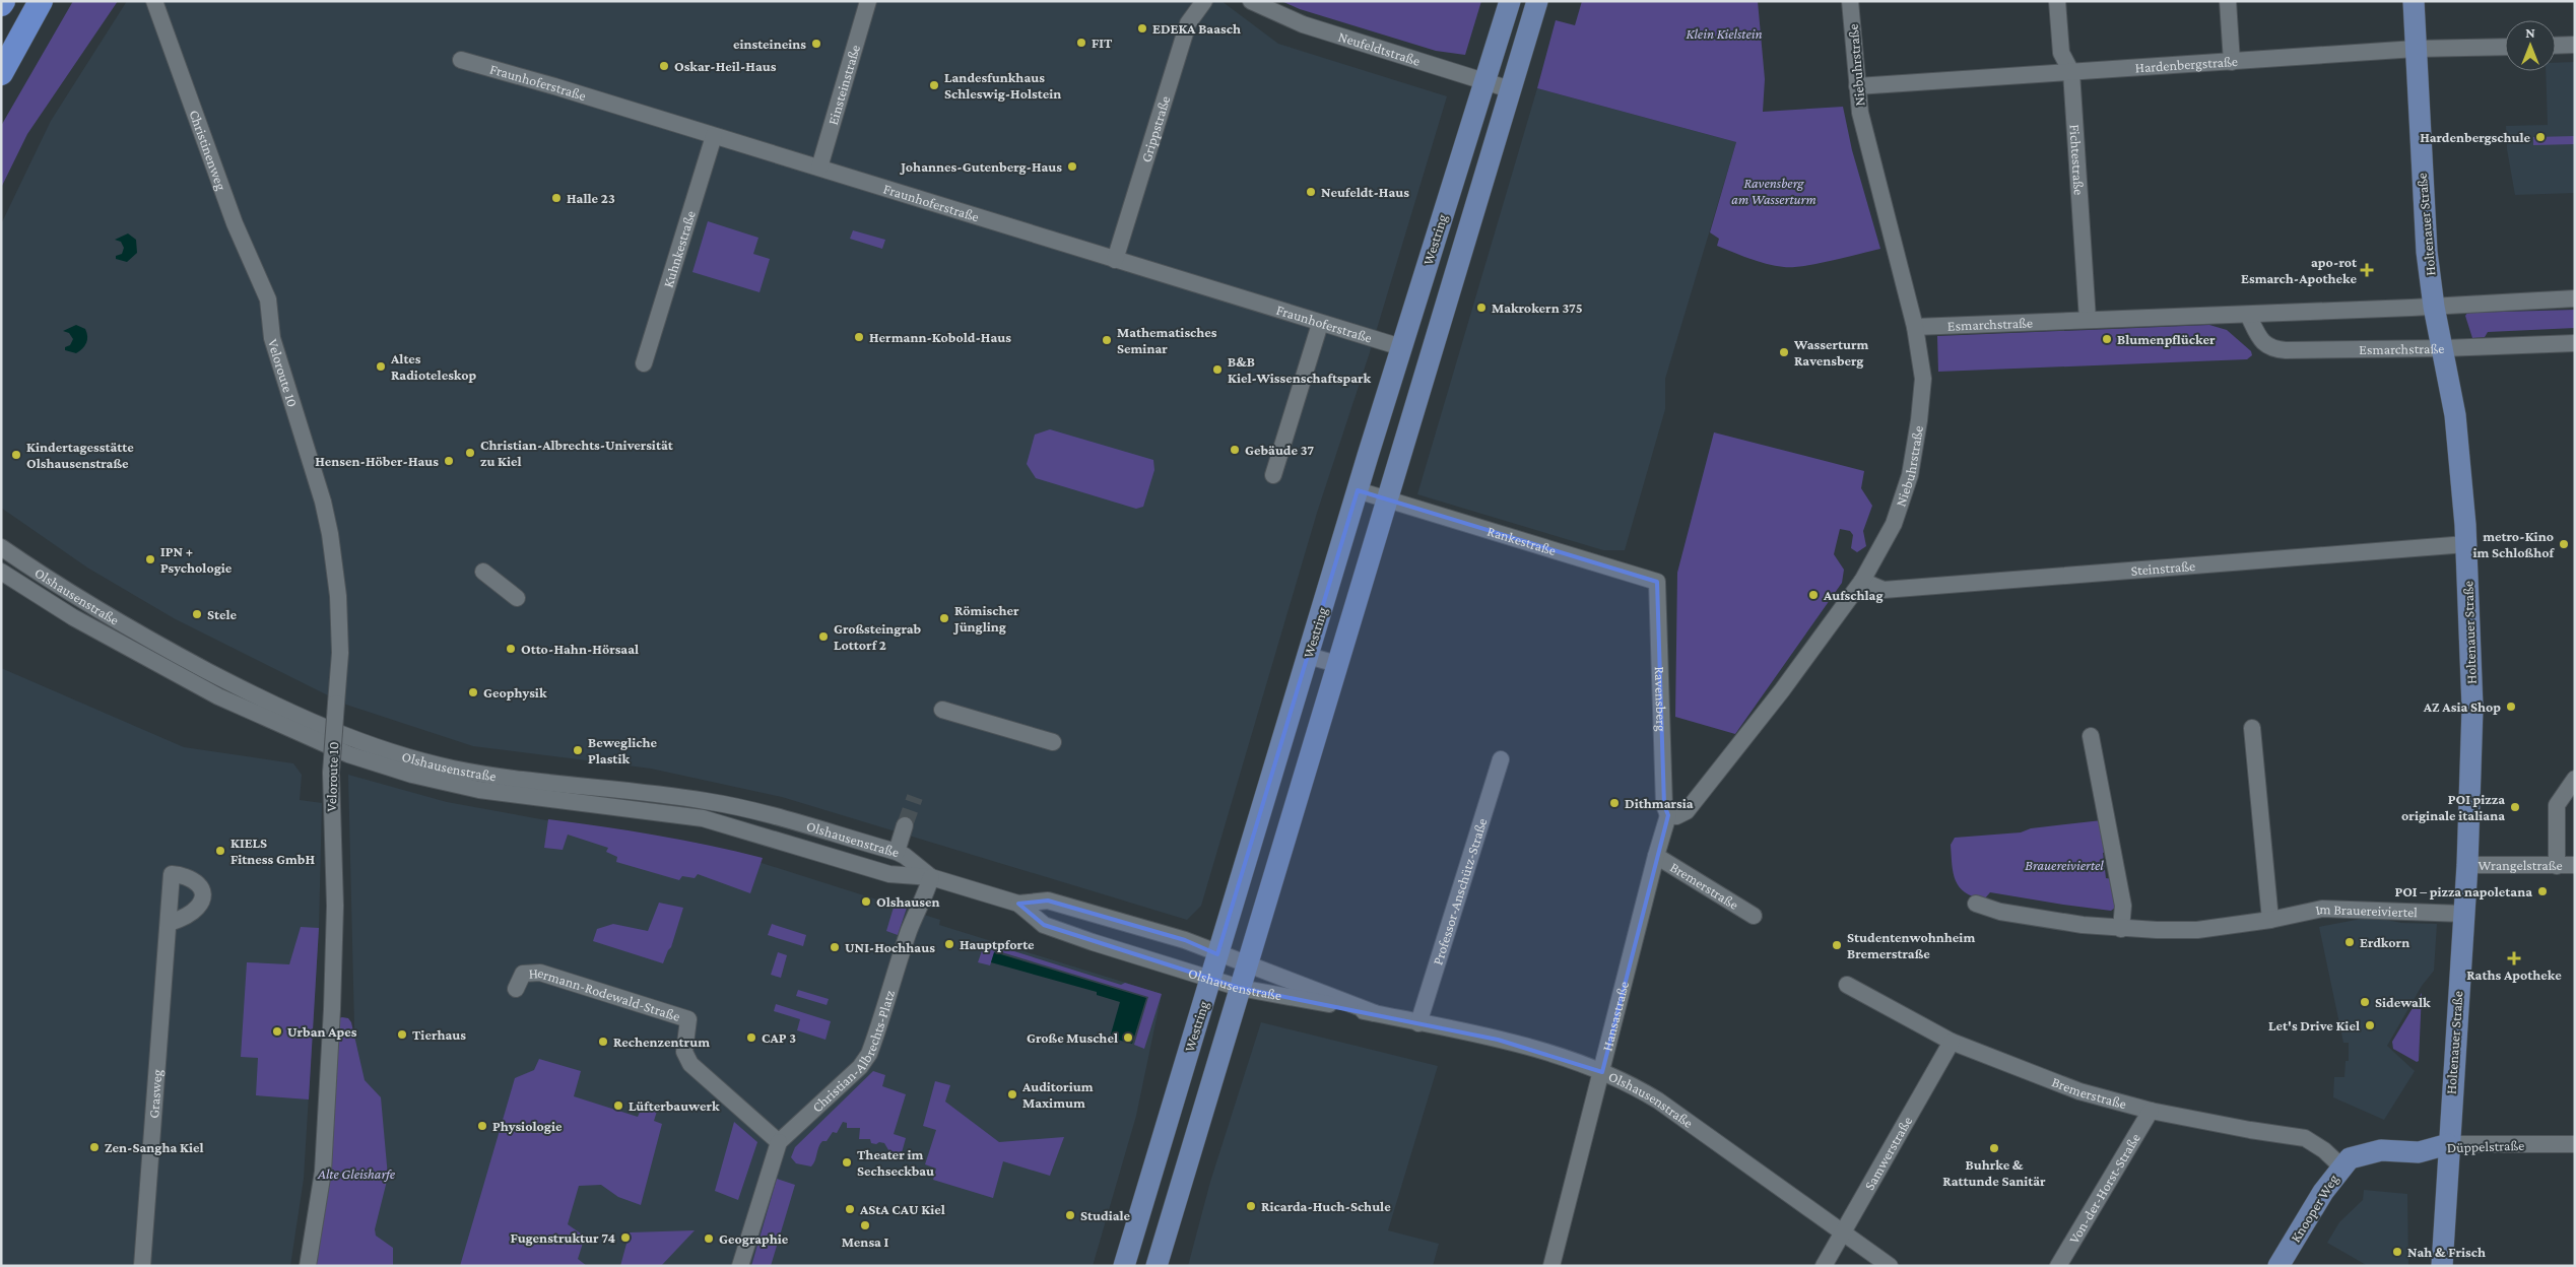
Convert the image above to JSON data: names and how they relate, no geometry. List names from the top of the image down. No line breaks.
{"streets":{"main road":["Holtenauer Straße","Westring","Düppelstraße","Knooper Weg"],"street":["Neufeldtstraße","Niebuhrstraße","Hardenbergstraße","Fraunhoferstraße","Einsteinstraße","Grippstraße","Christinenweg","Fichtestraße","Kuhnkestraße","Esmarchstraße","Veloroute 10","Rankestraße","Steinstraße","Olshausenstraße","Ravensberg","Wrangelstraße","Bremerstraße","Professor-Anschütz-Straße","Im Brauereiviertel","Hermann-Rodewald-Straße","Hansastraße","Christian-Albrechts-Platz","Grasweg","Samwerstraße","Von-der-Horst-Straße"]},"crossings":[["Neufeldtstraße","Westring"],["Niebuhrstraße","Hardenbergstraße"],["Niebuhrstraße","Esmarchstraße"],["Niebuhrstraße","Steinstraße"],["Niebuhrstraße","Ravensberg"],["Hardenbergstraße","Fichtestraße"],["Hardenbergstraße","Holtenauer Straße"],["Fraunhoferstraße","Einsteinstraße"],["Fraunhoferstraße","Grippstraße"],["Fraunhoferstraße","Westring"],["Fraunhoferstraße","Kuhnkestraße"],["Christinenweg","Veloroute 10"],["Fichtestraße","Esmarchstraße"],["Holtenauer Straße","Esmarchstraße"],["Holtenauer Straße","Steinstraße"],["Holtenauer Straße","Wrangelstraße"],["Holtenauer Straße","Im Brauereiviertel"],["Holtenauer Straße","Düppelstraße"],["Westring","Rankestraße"],["Westring","Olshausenstraße"],["Rankestraße","Ravensberg"],["Olshausenstraße","Professor-Anschütz-Straße"],["Olshausenstraße","Hansastraße"],["Olshausenstraße","Christian-Albrechts-Platz"],["Olshausenstraße","Samwerstraße"],["Bremerstraße","Hansastraße"],["Bremerstraße","Düppelstraße"],["Bremerstraße","Samwerstraße"],["Bremerstraße","Von-der-Horst-Straße"],["Bremerstraße","Knooper Weg"],["Hermann-Rodewald-Straße","Christian-Albrechts-Platz"],["Düppelstraße","Knooper Weg"]],"parks":["Klein Kielstein","Ravensberg am Wasserturm","Brauereiviertel","Alte Gleisharfe"],"places":{"other":["EDEKA Baasch","FIT","einsteineins","Oskar-Heil-Haus","Landesfunkhaus Schleswig-Holstein","Hardenbergschule","Johannes-Gutenberg-Haus","Neufeldt-Haus","Halle 23","Makrokern 375","Hermann-Kobold-Haus","Blumenpflücker","Mathematisches Seminar","Wasserturm Ravensberg","Altes Radioteleskop","B&B Kiel-Wissenschaftspark","Gebäude 37","Christian-Albrechts-Universität zu Kiel","Kindertagesstätte Olshausenstraße","Hensen-Höber-Haus","metro-Kino im Schloßhof","IPN + Psychologie","Aufschlag","Stele","Römischer Jüngling","Großsteingrab Lottorf 2","Otto-Hahn-Hörsaal","Geophysik","AZ Asia Shop","Bewegliche Plastik","Dithmarsia","POI pizza originale italiana","KIELS Fitness GmbH","POI – pizza napoletana","Olshausen","Erdkorn","Hauptpforte","Studentenwohnheim Bremerstraße","UNI-Hochhaus","Sidewalk","Let's Drive Kiel","Urban Apes","Tierhaus","CAP 3","Große Muschel","Rechenzentrum","Auditorium Maximum","Lüfterbauwerk","Physiologie","Zen-Sangha Kiel","Buhrke & Rattunde Sanitär","Theater im Sechseckbau","Ricarda-Huch-Schule","AStA CAU Kiel","Studiale","Mensa I","Fugenstruktur 74","Geographie","Nah & Frisch"],"health":["apo-rot Esmarch-Apotheke","Raths Apotheke"]},"north":"top"}
